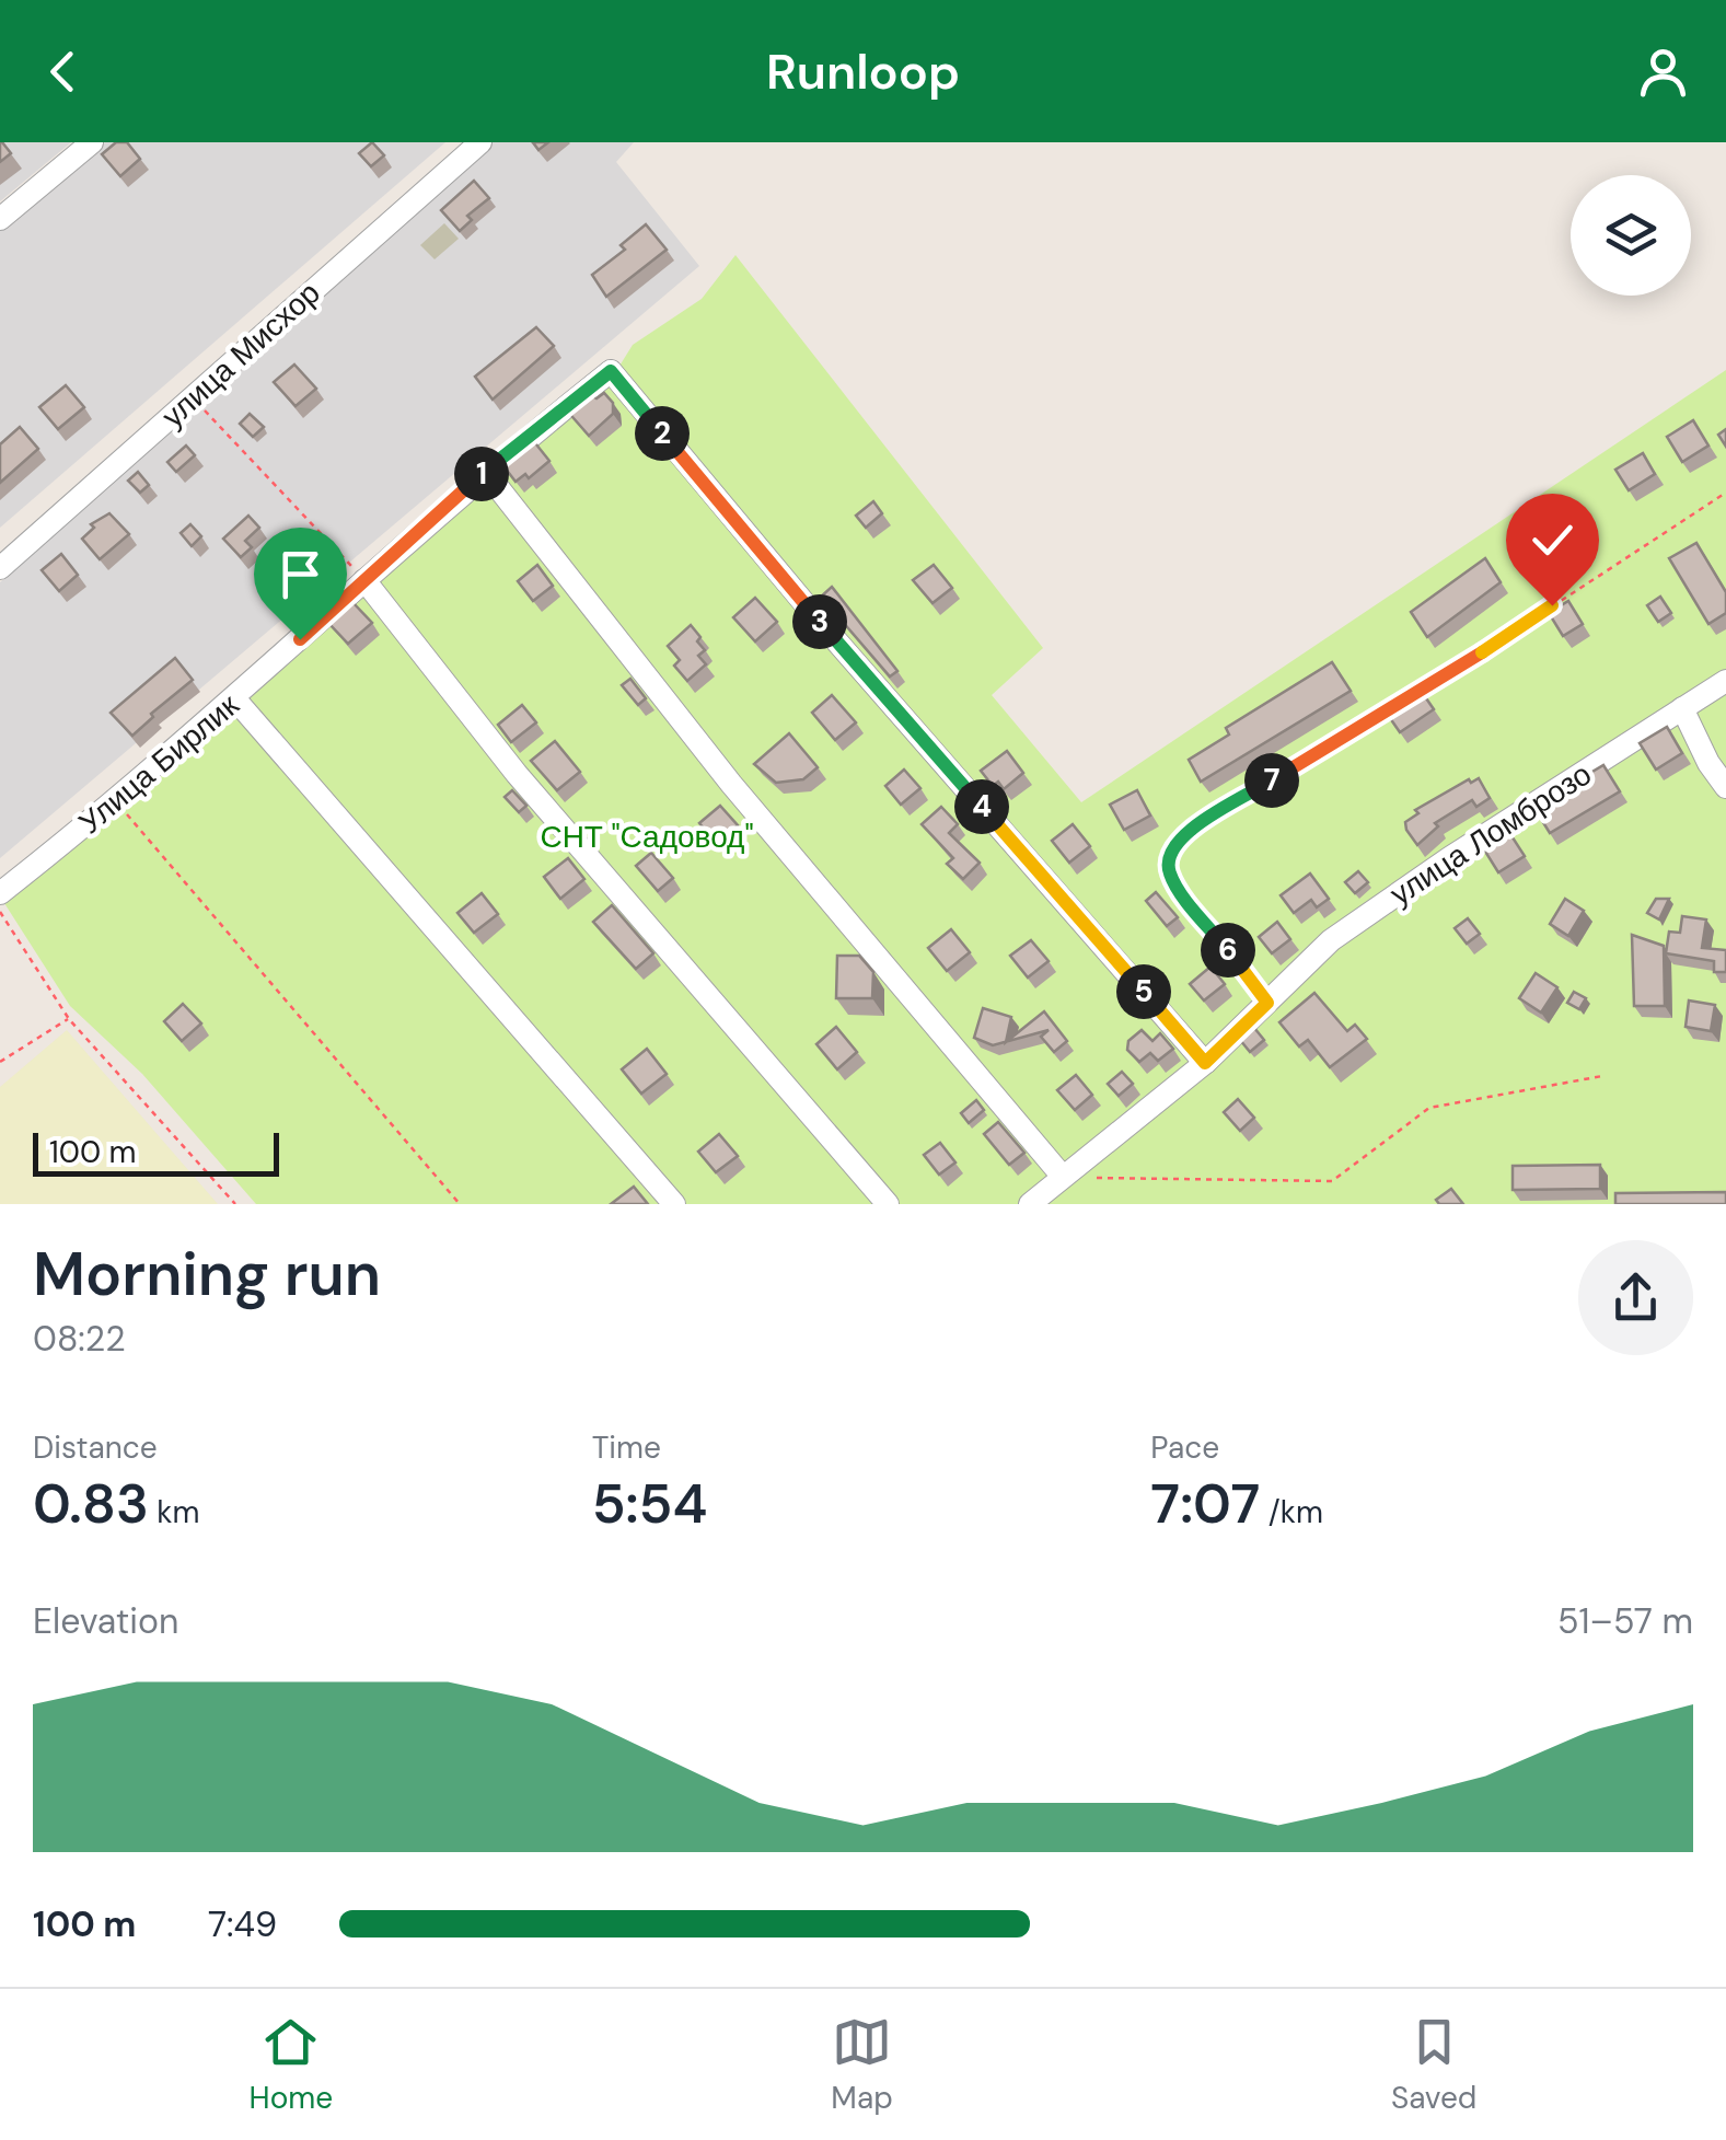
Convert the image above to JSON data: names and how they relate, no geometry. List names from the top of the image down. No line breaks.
{"streets":{"street":["улица Мисхор","Улица Бирлик","улица Ломброзо"]},"crossings":[["Улица Бирлик","улица Ломброзо"]],"parks":["СНТ \"Садовод\""],"scale_bar":"100 m","page":{"header":"Runloop","pins":["2","1","3","7","4","6","5"],"scale":"100 m","heading":["Morning run","08:22"],"stats":[["Distance","0.83 km"],["Time","5:54"],["Pace","7:07 /km"]],"chart":["Elevation","51–57 m"],"list":[{"name":"100 m","note":"7:49"}],"tabs":["Home","Map","Saved"]}}
